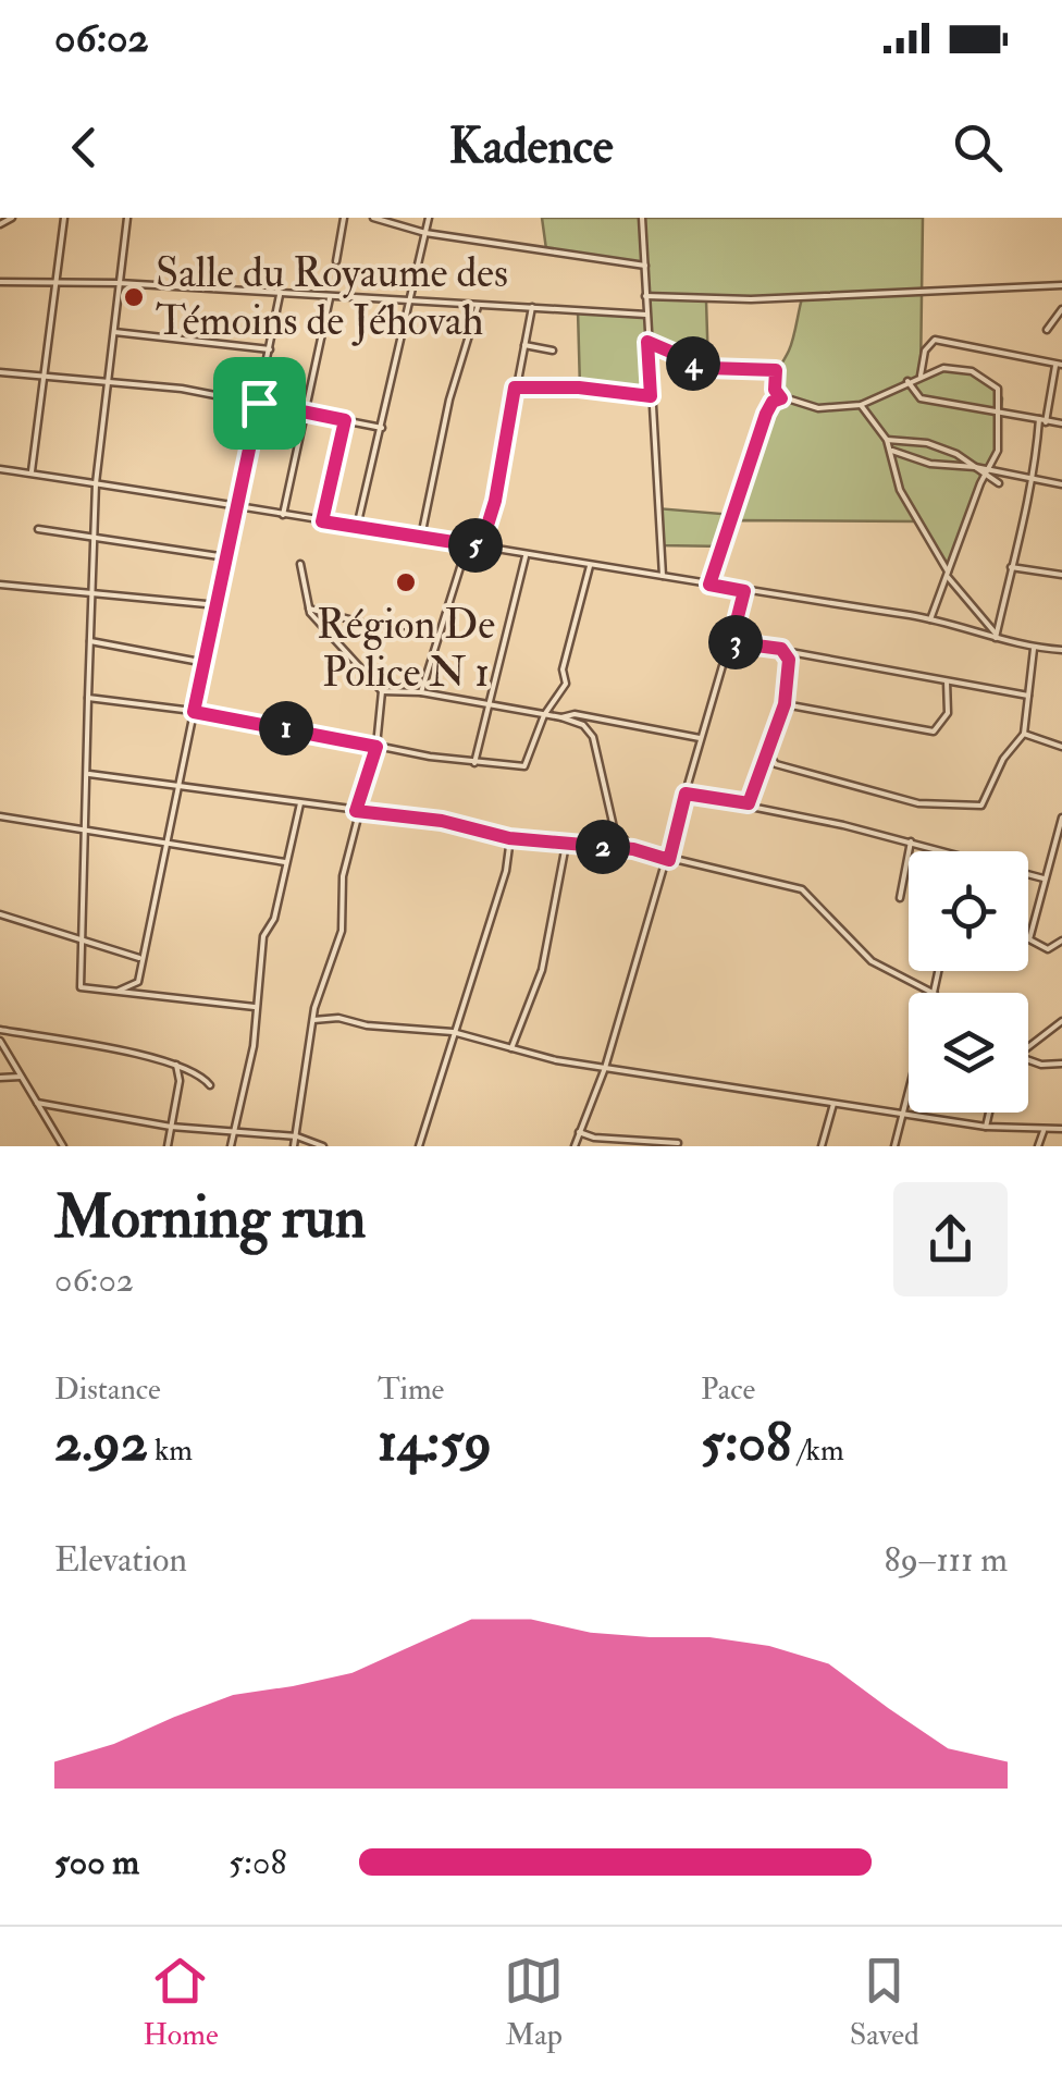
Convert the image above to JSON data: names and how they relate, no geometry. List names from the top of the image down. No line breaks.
{"places":["Salle du Royaume des Témoins de Jéhovah","Région De Police N 1"],"page":{"status":"06:02","header":"Kadence","pins":["4","5","3","1","2"],"heading":["Morning run","06:02"],"stats":[["Distance","2.92 km"],["Time","14:59"],["Pace","5:08 /km"]],"chart":["Elevation","89–111 m"],"list":[{"name":"500 m","note":"5:08"}],"tabs":["Home","Map","Saved"]}}
